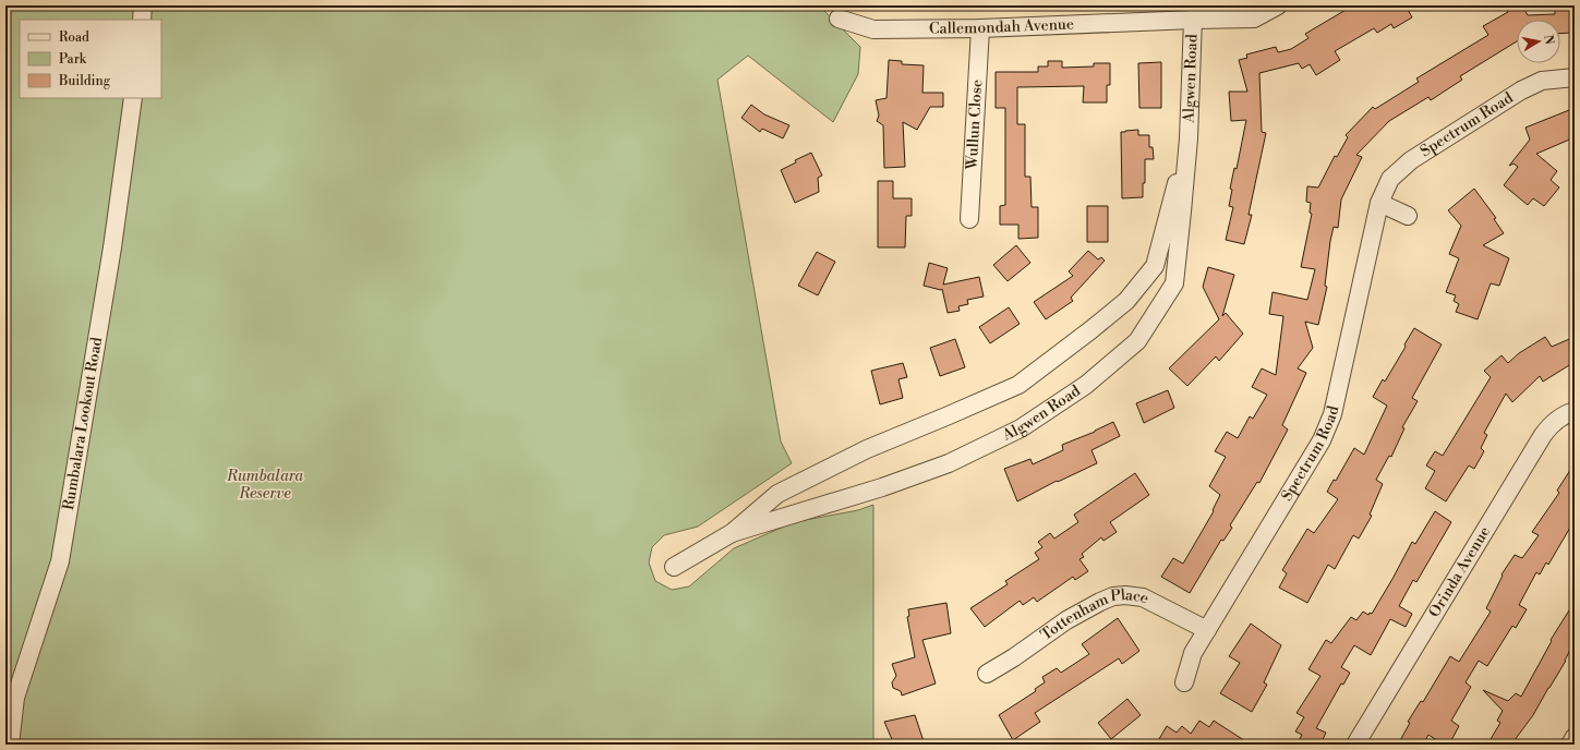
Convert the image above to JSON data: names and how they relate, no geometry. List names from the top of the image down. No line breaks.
{"streets":{"street":["Callemondah Avenue","Algwen Road","Wullun Close","Spectrum Road","Rumbalara Lookout Road","Orinda Avenue","Tottenham Place"]},"crossings":[["Callemondah Avenue","Algwen Road"],["Callemondah Avenue","Wullun Close"],["Spectrum Road","Tottenham Place"]],"parks":["Rumbalara Reserve"],"legend":["Road","Park","Building"],"north":"right"}
